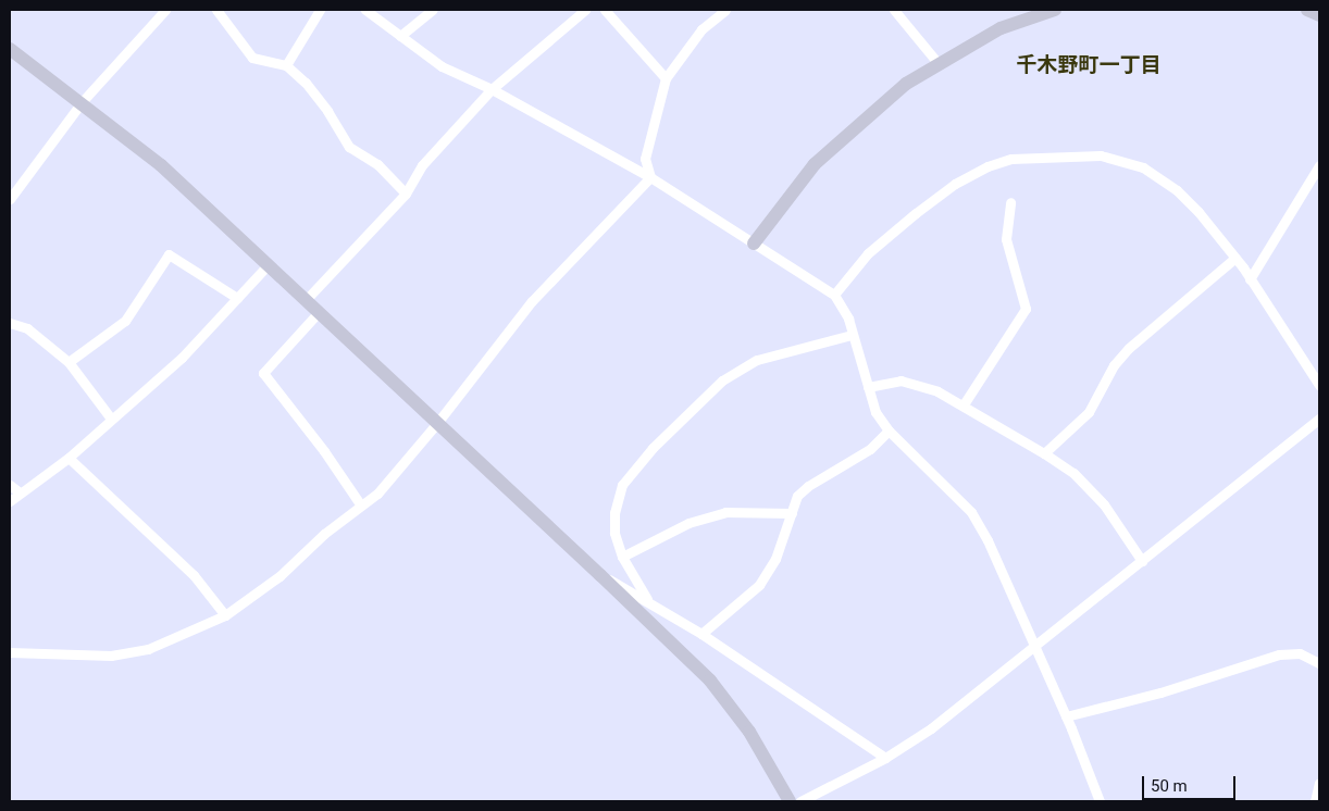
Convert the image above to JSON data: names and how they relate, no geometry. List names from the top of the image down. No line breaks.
{"districts":["千木野町一丁目"],"scale_bar":"50 m"}
